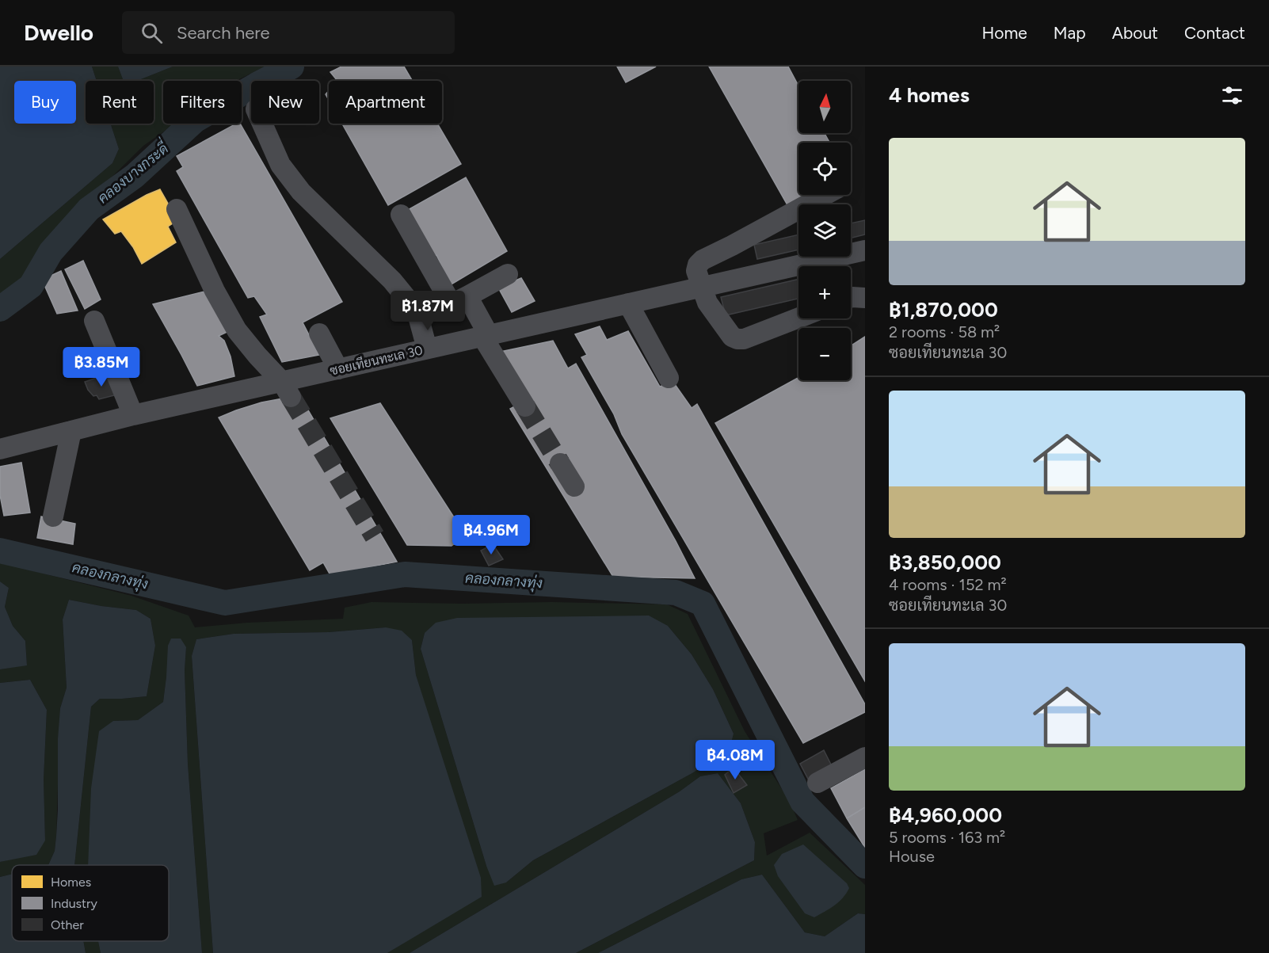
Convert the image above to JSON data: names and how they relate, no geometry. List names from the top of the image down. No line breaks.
{"streets":{"street":["ซอยเทียนทะเล 30"]},"water":["คลองบางกระดี่","คลองกลางทุ่ง"],"legend":["Homes","Industry","Other"],"north":"top","page":{"header":"Dwello","search":"Search here","nav":["Home","Map","About","Contact"],"heading":"4 homes","map_buttons":["+","−"],"chip":["Buy","Rent","Filters","New","Apartment"],"list":[{"name":"฿1,870,000","note":"2 rooms · 58 m² · ซอยเทียนทะเล 30"},{"name":"฿3,850,000","note":"4 rooms · 152 m² · ซอยเทียนทะเล 30"},{"name":"฿4,960,000","note":"5 rooms · 163 m² · House"}],"price":["฿1.87M","฿3.85M","฿4.96M","฿4.08M"]}}
